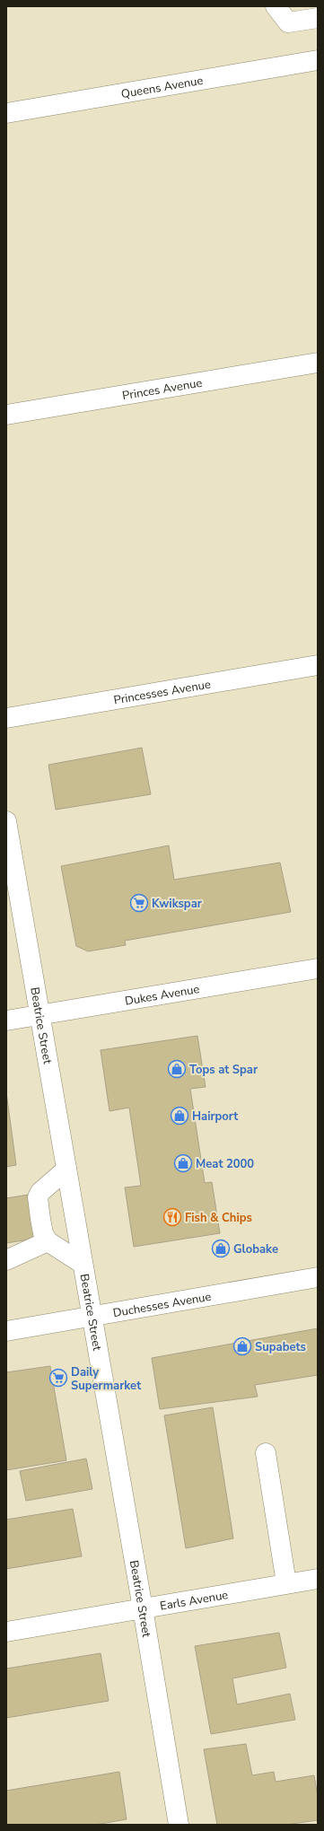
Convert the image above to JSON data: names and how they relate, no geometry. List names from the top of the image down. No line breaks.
{"streets":{"street":["Queens Avenue","Princes Avenue","Princesses Avenue","Dukes Avenue","Beatrice Street","Duchesses Avenue","Earls Avenue"]},"crossings":[["Dukes Avenue","Beatrice Street"],["Beatrice Street","Duchesses Avenue"],["Beatrice Street","Earls Avenue"]],"places":{"supermarket":["Kwikspar","Daily Supermarket"],"shop":["Tops at Spar","Hairport","Meat 2000","Globake","Supabets"],"restaurant":["Fish & Chips"]}}
